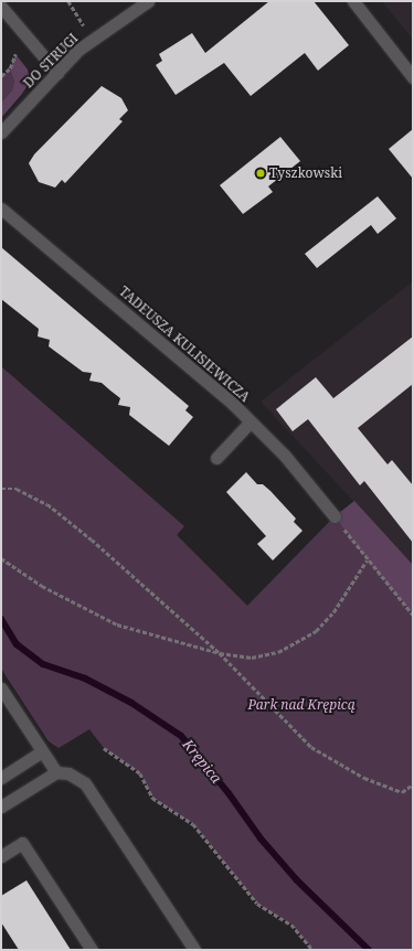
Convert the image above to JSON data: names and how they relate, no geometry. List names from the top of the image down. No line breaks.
{"streets":{"street":["DO STRUGI","TADEUSZA KULISIEWICZA"]},"water":["Krępica"],"parks":["Park nad Krępicą"],"places":["Tyszkowski"]}
